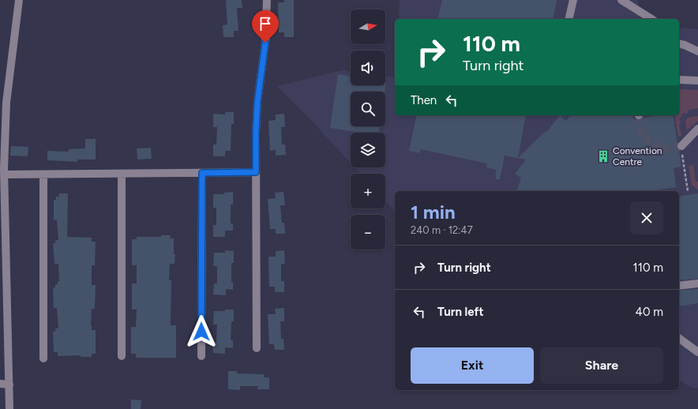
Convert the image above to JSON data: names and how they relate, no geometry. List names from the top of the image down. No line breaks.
{"places":{"building":["Convention Centre"]},"north":"right","page":{"map_buttons":["+","−"],"turn":["110 m","Turn right"],"then":"Then","heading":["1 min","240 m · 12:47"],"list":[{"name":"Turn right","value":"110 m"},{"name":"Turn left","value":"40 m"}],"buttons":["Exit","Share"]}}
